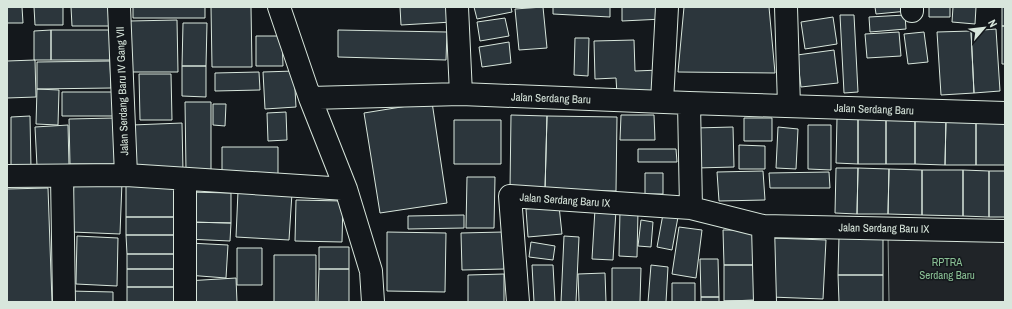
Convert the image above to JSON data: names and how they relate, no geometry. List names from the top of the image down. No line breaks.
{"streets":{"street":["Jalan Serdang Baru IV Gang VII","Jalan Serdang Baru","Jalan Serdang Baru IX"]},"parks":["RPTRA Serdang Baru"],"north":"top right"}
